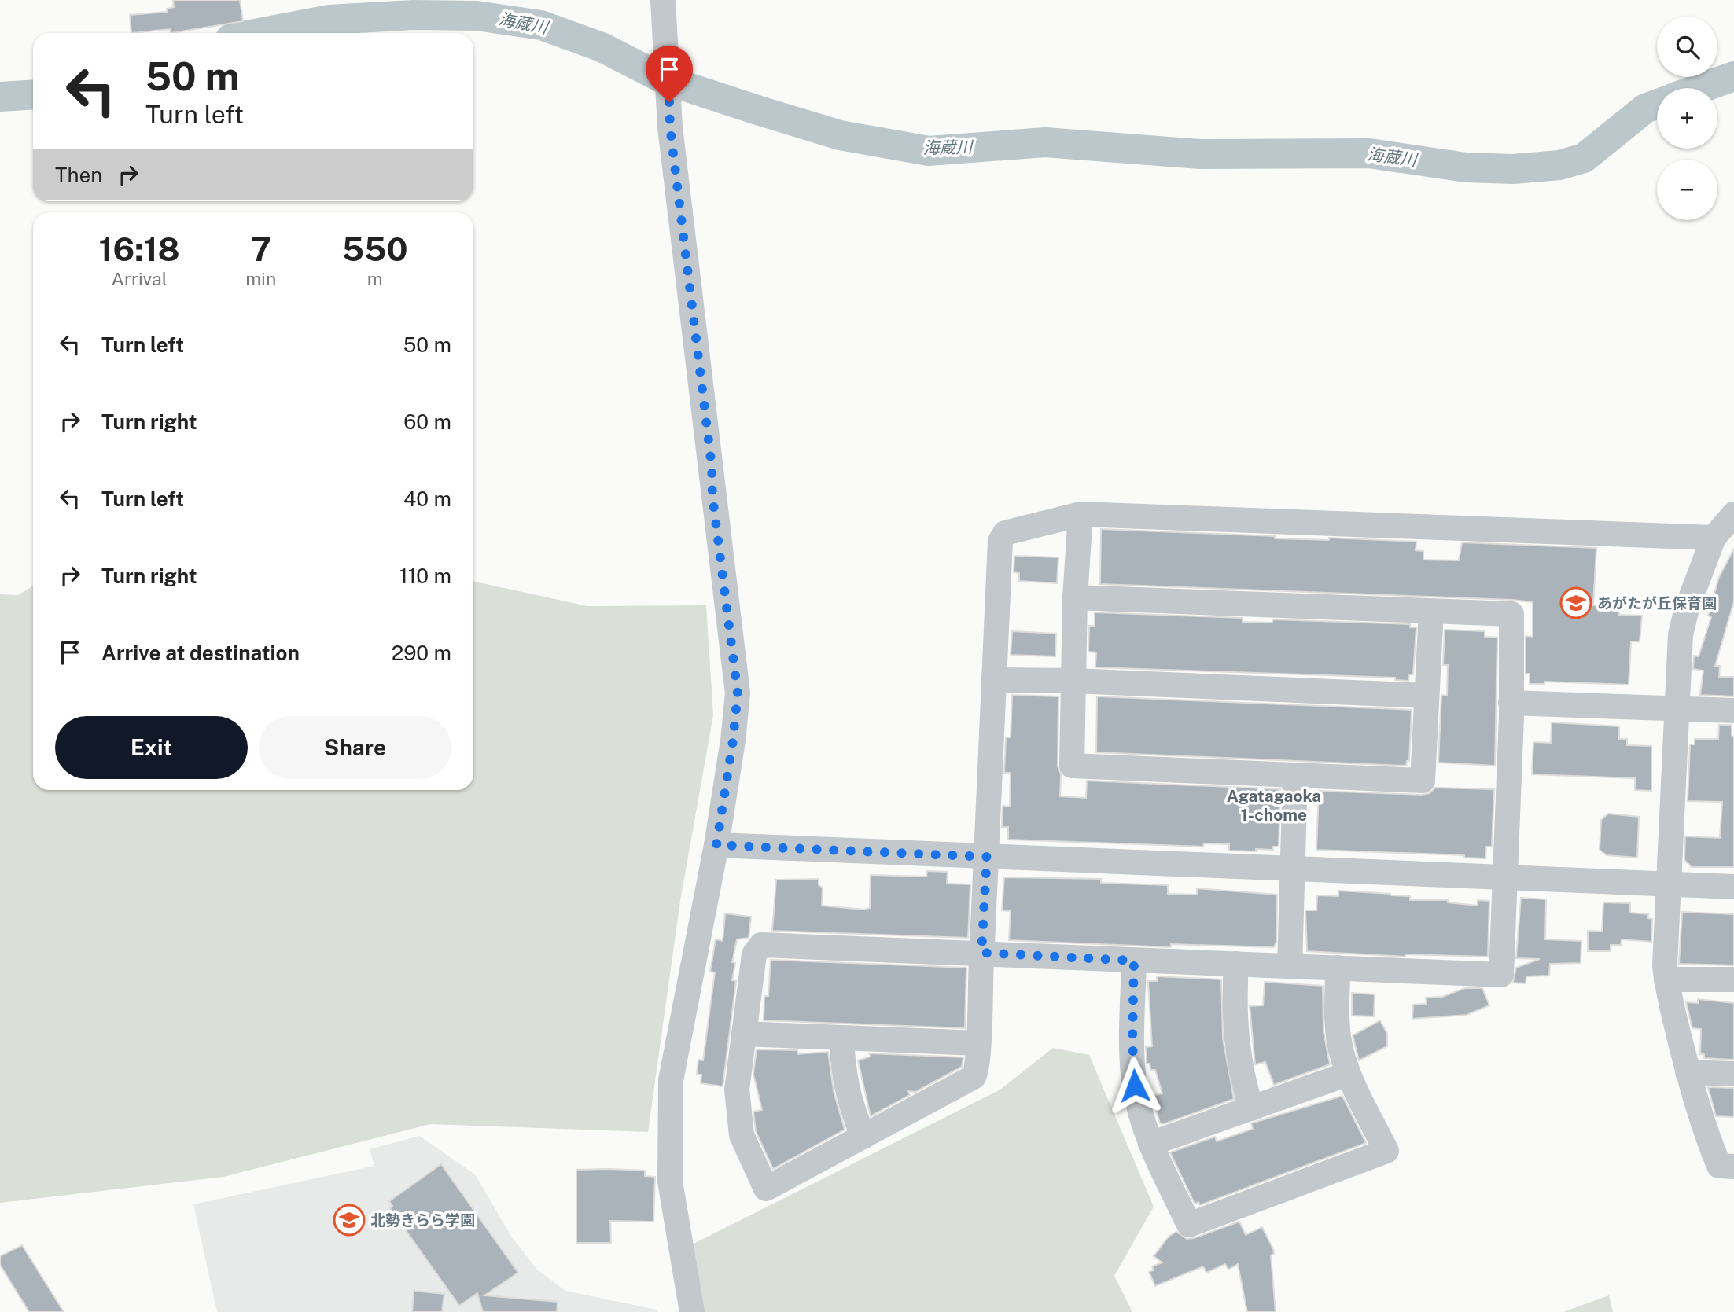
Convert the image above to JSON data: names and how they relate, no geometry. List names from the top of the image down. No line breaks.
{"districts":["Agatagaoka 1-chome"],"water":["海蔵川"],"places":{"school or university":["あがたが丘保育園","北勢きらら学園"]},"page":{"map_buttons":["+","−"],"turn":["50 m","Turn left"],"then":"Then","eta":["16:18","Arrival","7","min","550","m"],"list":[{"name":"Turn left","value":"50 m"},{"name":"Turn right","value":"60 m"},{"name":"Turn left","value":"40 m"},{"name":"Turn right","value":"110 m"},{"name":"Arrive at destination","value":"290 m"}],"buttons":["Exit","Share"]}}
